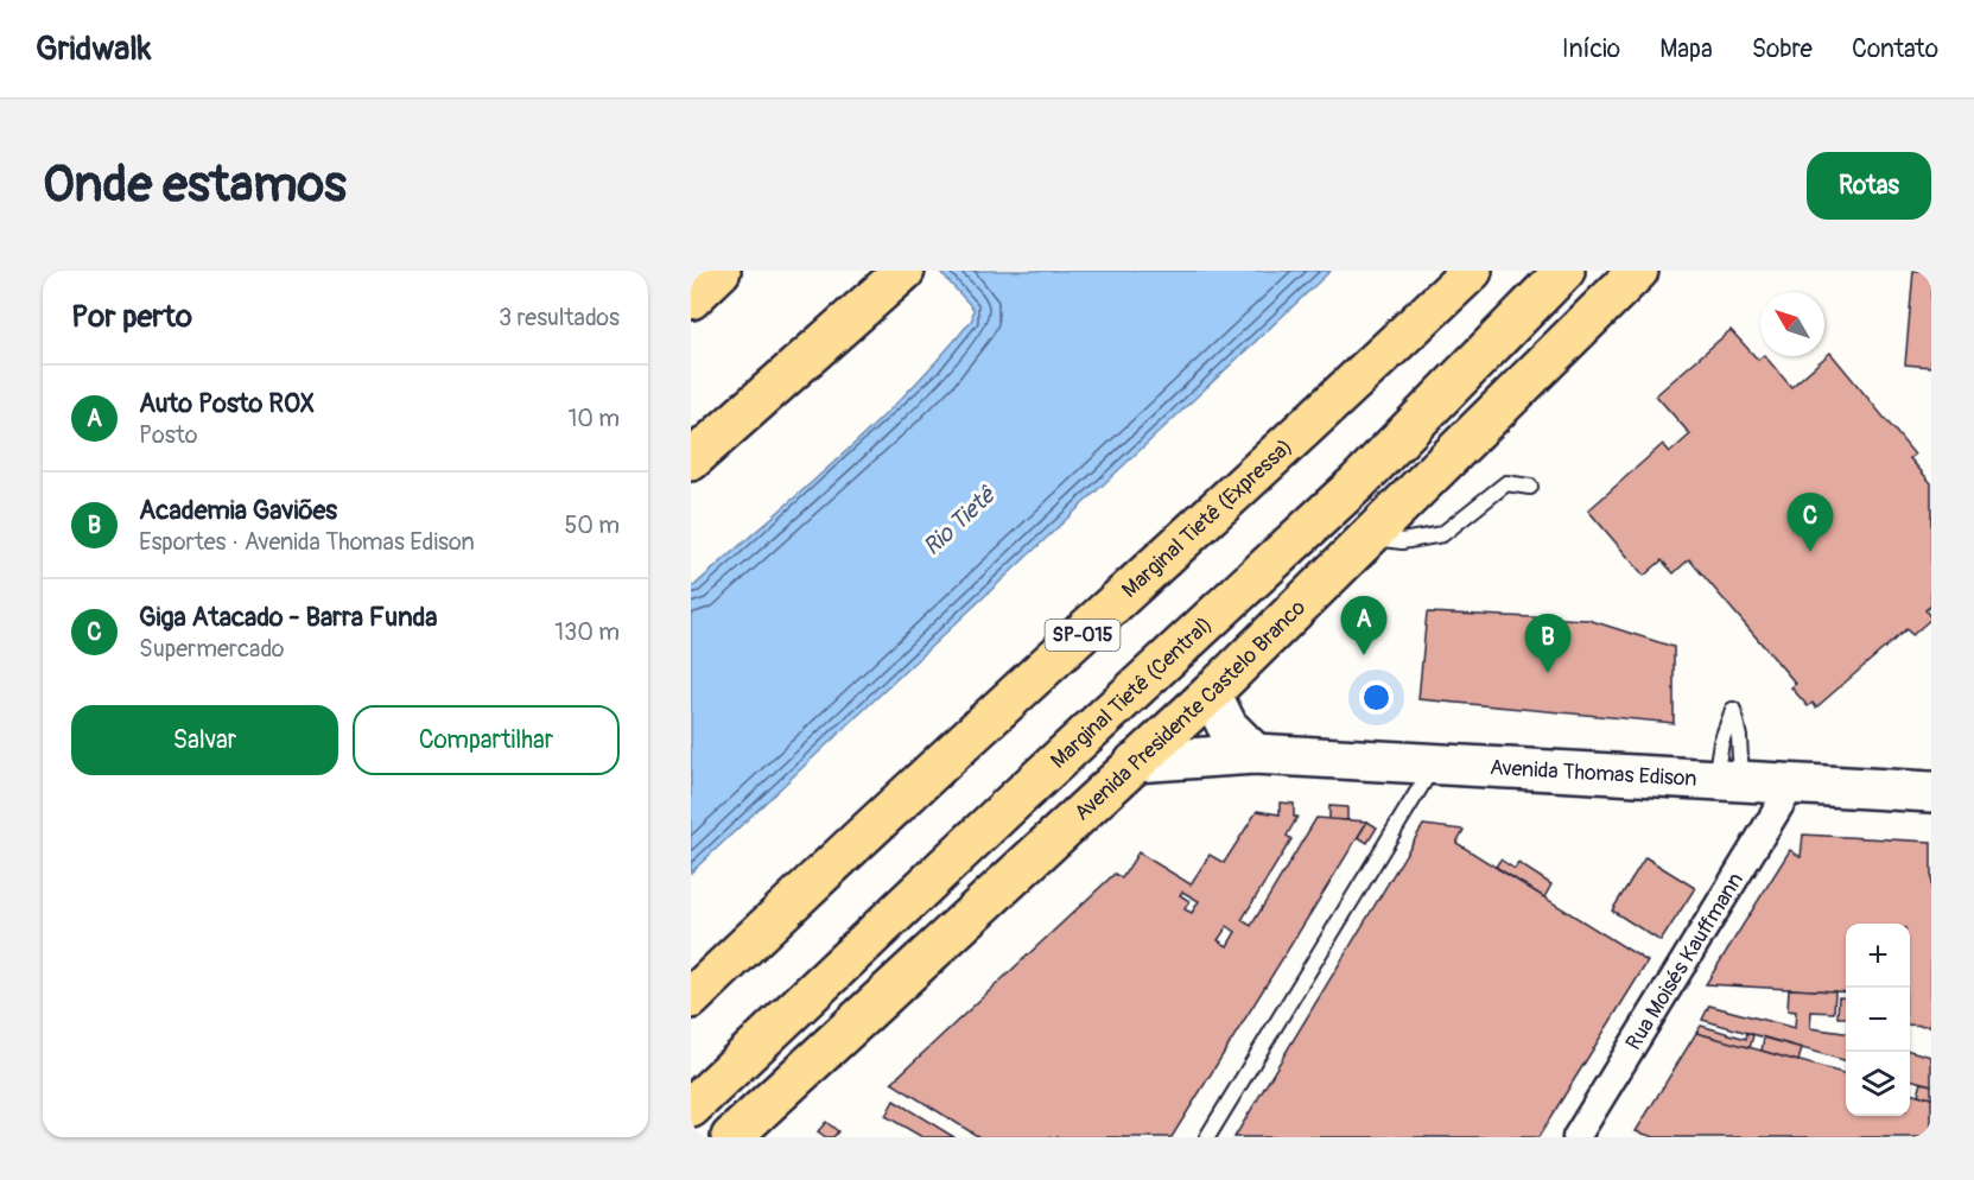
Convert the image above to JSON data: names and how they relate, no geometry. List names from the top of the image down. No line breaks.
{"streets":{"highway":["Marginal Tietê (Expressa)","SP-015","Marginal Tietê (Central)","Avenida Presidente Castelo Branco"],"street":["Avenida Thomas Edison","Rua Moisés Kauffmann"]},"crossings":[["Avenida Presidente Castelo Branco","Avenida Thomas Edison"],["Avenida Thomas Edison","Rua Moisés Kauffmann"]],"water":["Rio Tietê"],"north":"top left","page":{"header":"Gridwalk","nav":["Início","Mapa","Sobre","Contato"],"buttons":["Rotas",["Salvar","Compartilhar"]],"title":"Onde estamos","heading":["Por perto","3 resultados"],"list":[{"mark":"A","name":"Auto Posto ROX","note":"Posto","value":"10 m"},{"mark":"B","name":"Academia Gaviões","note":"Esportes · Avenida Thomas Edison","value":"50 m"},{"mark":"C","name":"Giga Atacado - Barra Funda","note":"Supermercado","value":"130 m"}],"pins":["C","A","B"],"map_buttons":["+","−"]}}
